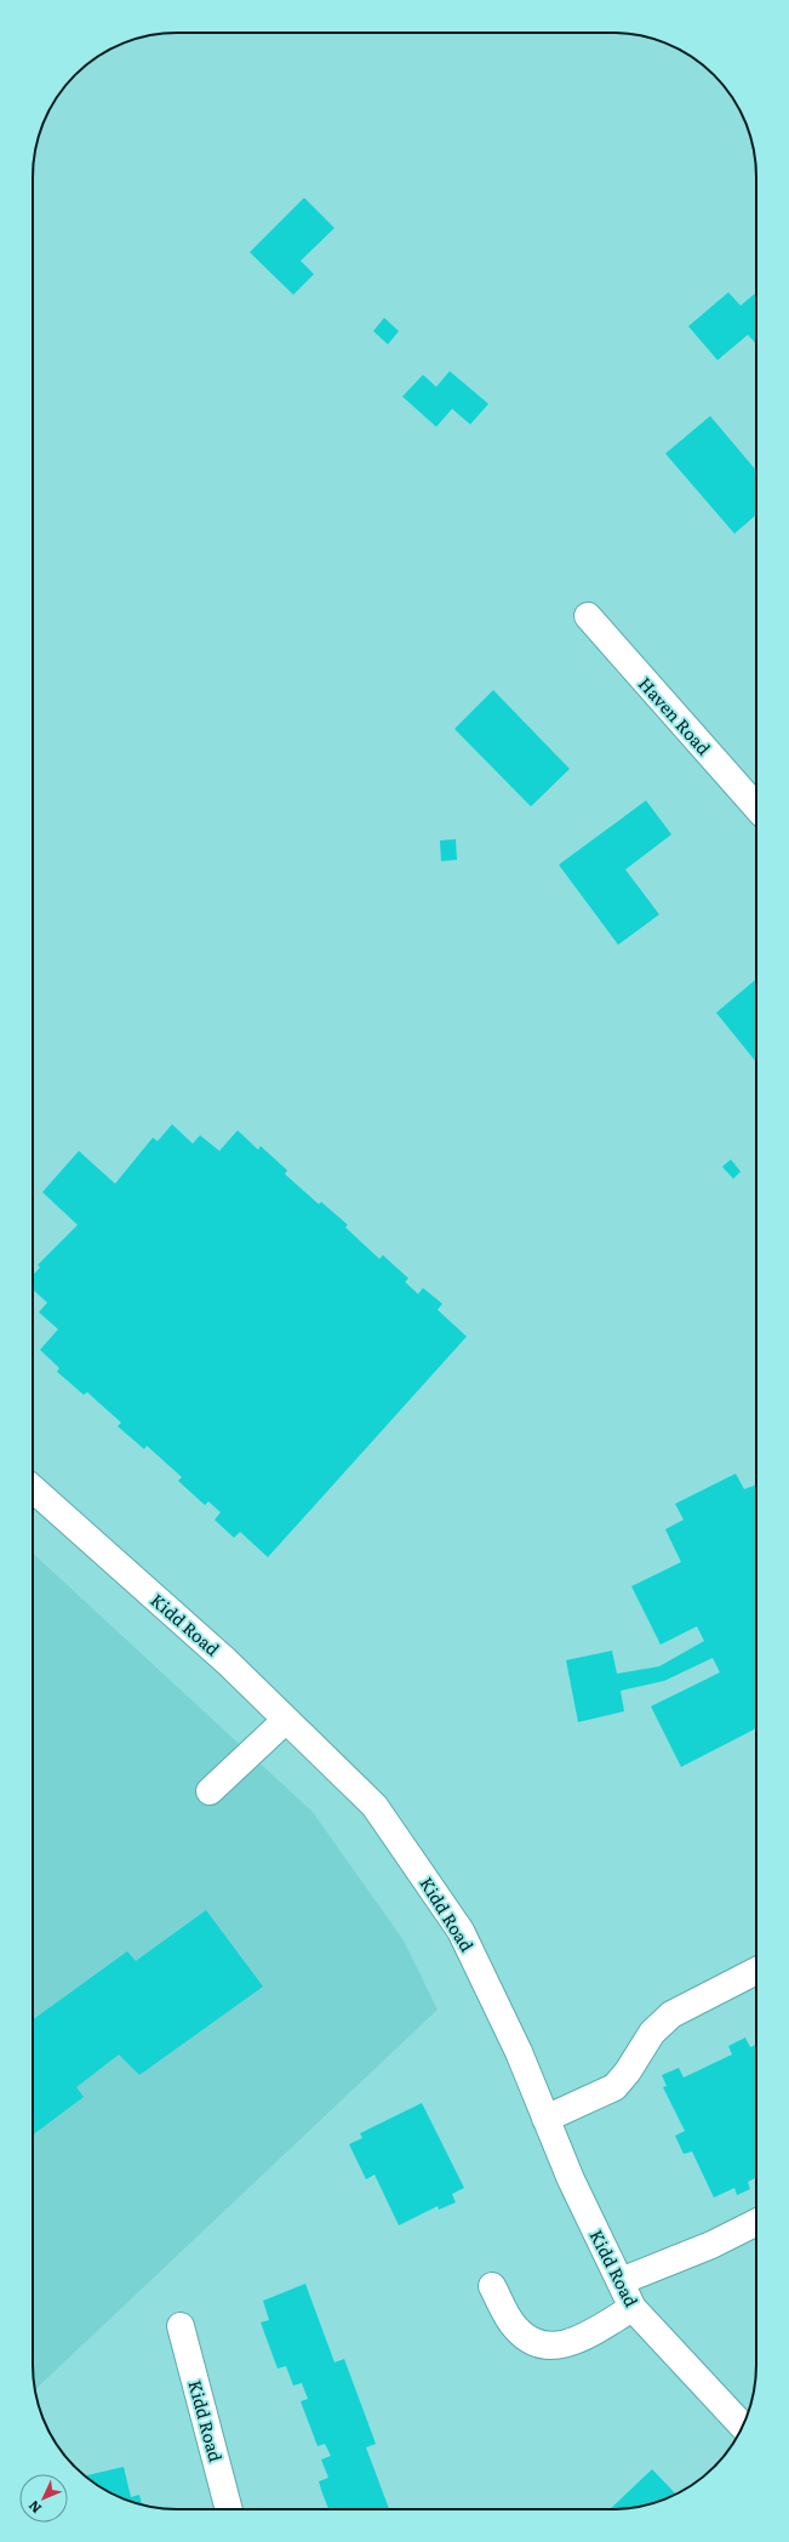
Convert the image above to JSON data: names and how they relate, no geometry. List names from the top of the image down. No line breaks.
{"streets":{"street":["Haven Road","Kidd Road"]},"north":"bottom left"}
